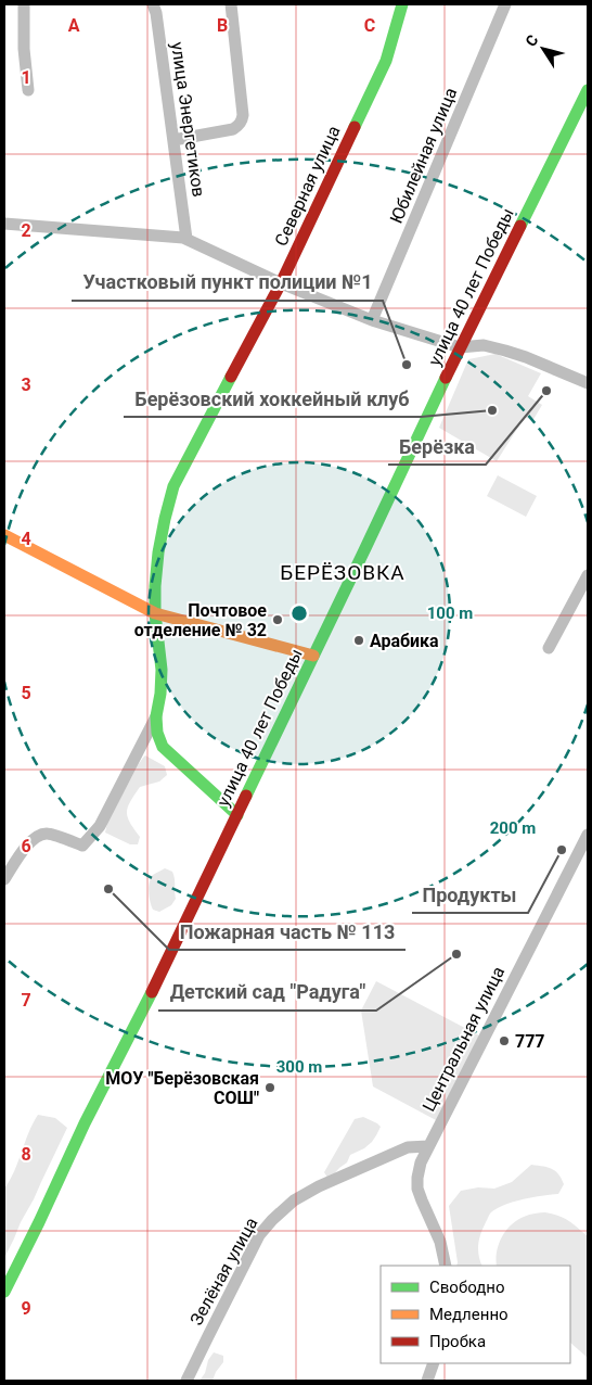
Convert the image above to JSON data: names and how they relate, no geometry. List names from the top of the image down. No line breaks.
{"streets":{"street":["улица Энергетиков","Юбилейная улица","Северная улица","улица 40 лет Победы","Центральная улица","Зелёная улица"]},"crossings":[["Северная улица","улица 40 лет Победы"],["Центральная улица","Зелёная улица"]],"districts":["БЕРЁЗОВКА"],"places":["Участковый пункт полиции №1","Берёзка","Берёзовский хоккейный клуб","Почтовое отделение № 32","Арабика","Продукты","Пожарная часть № 113","Детский сад \"Радуга\"","777","МОУ \"Берёзовская СОШ\""],"legend":["Свободно","Медленно","Пробка"],"north":"top left","grid":{"columns":["A","B","C"],"rows":["1","2","3","4","5","6","7","8","9"]},"rings":["100 m","200 m","300 m"]}
